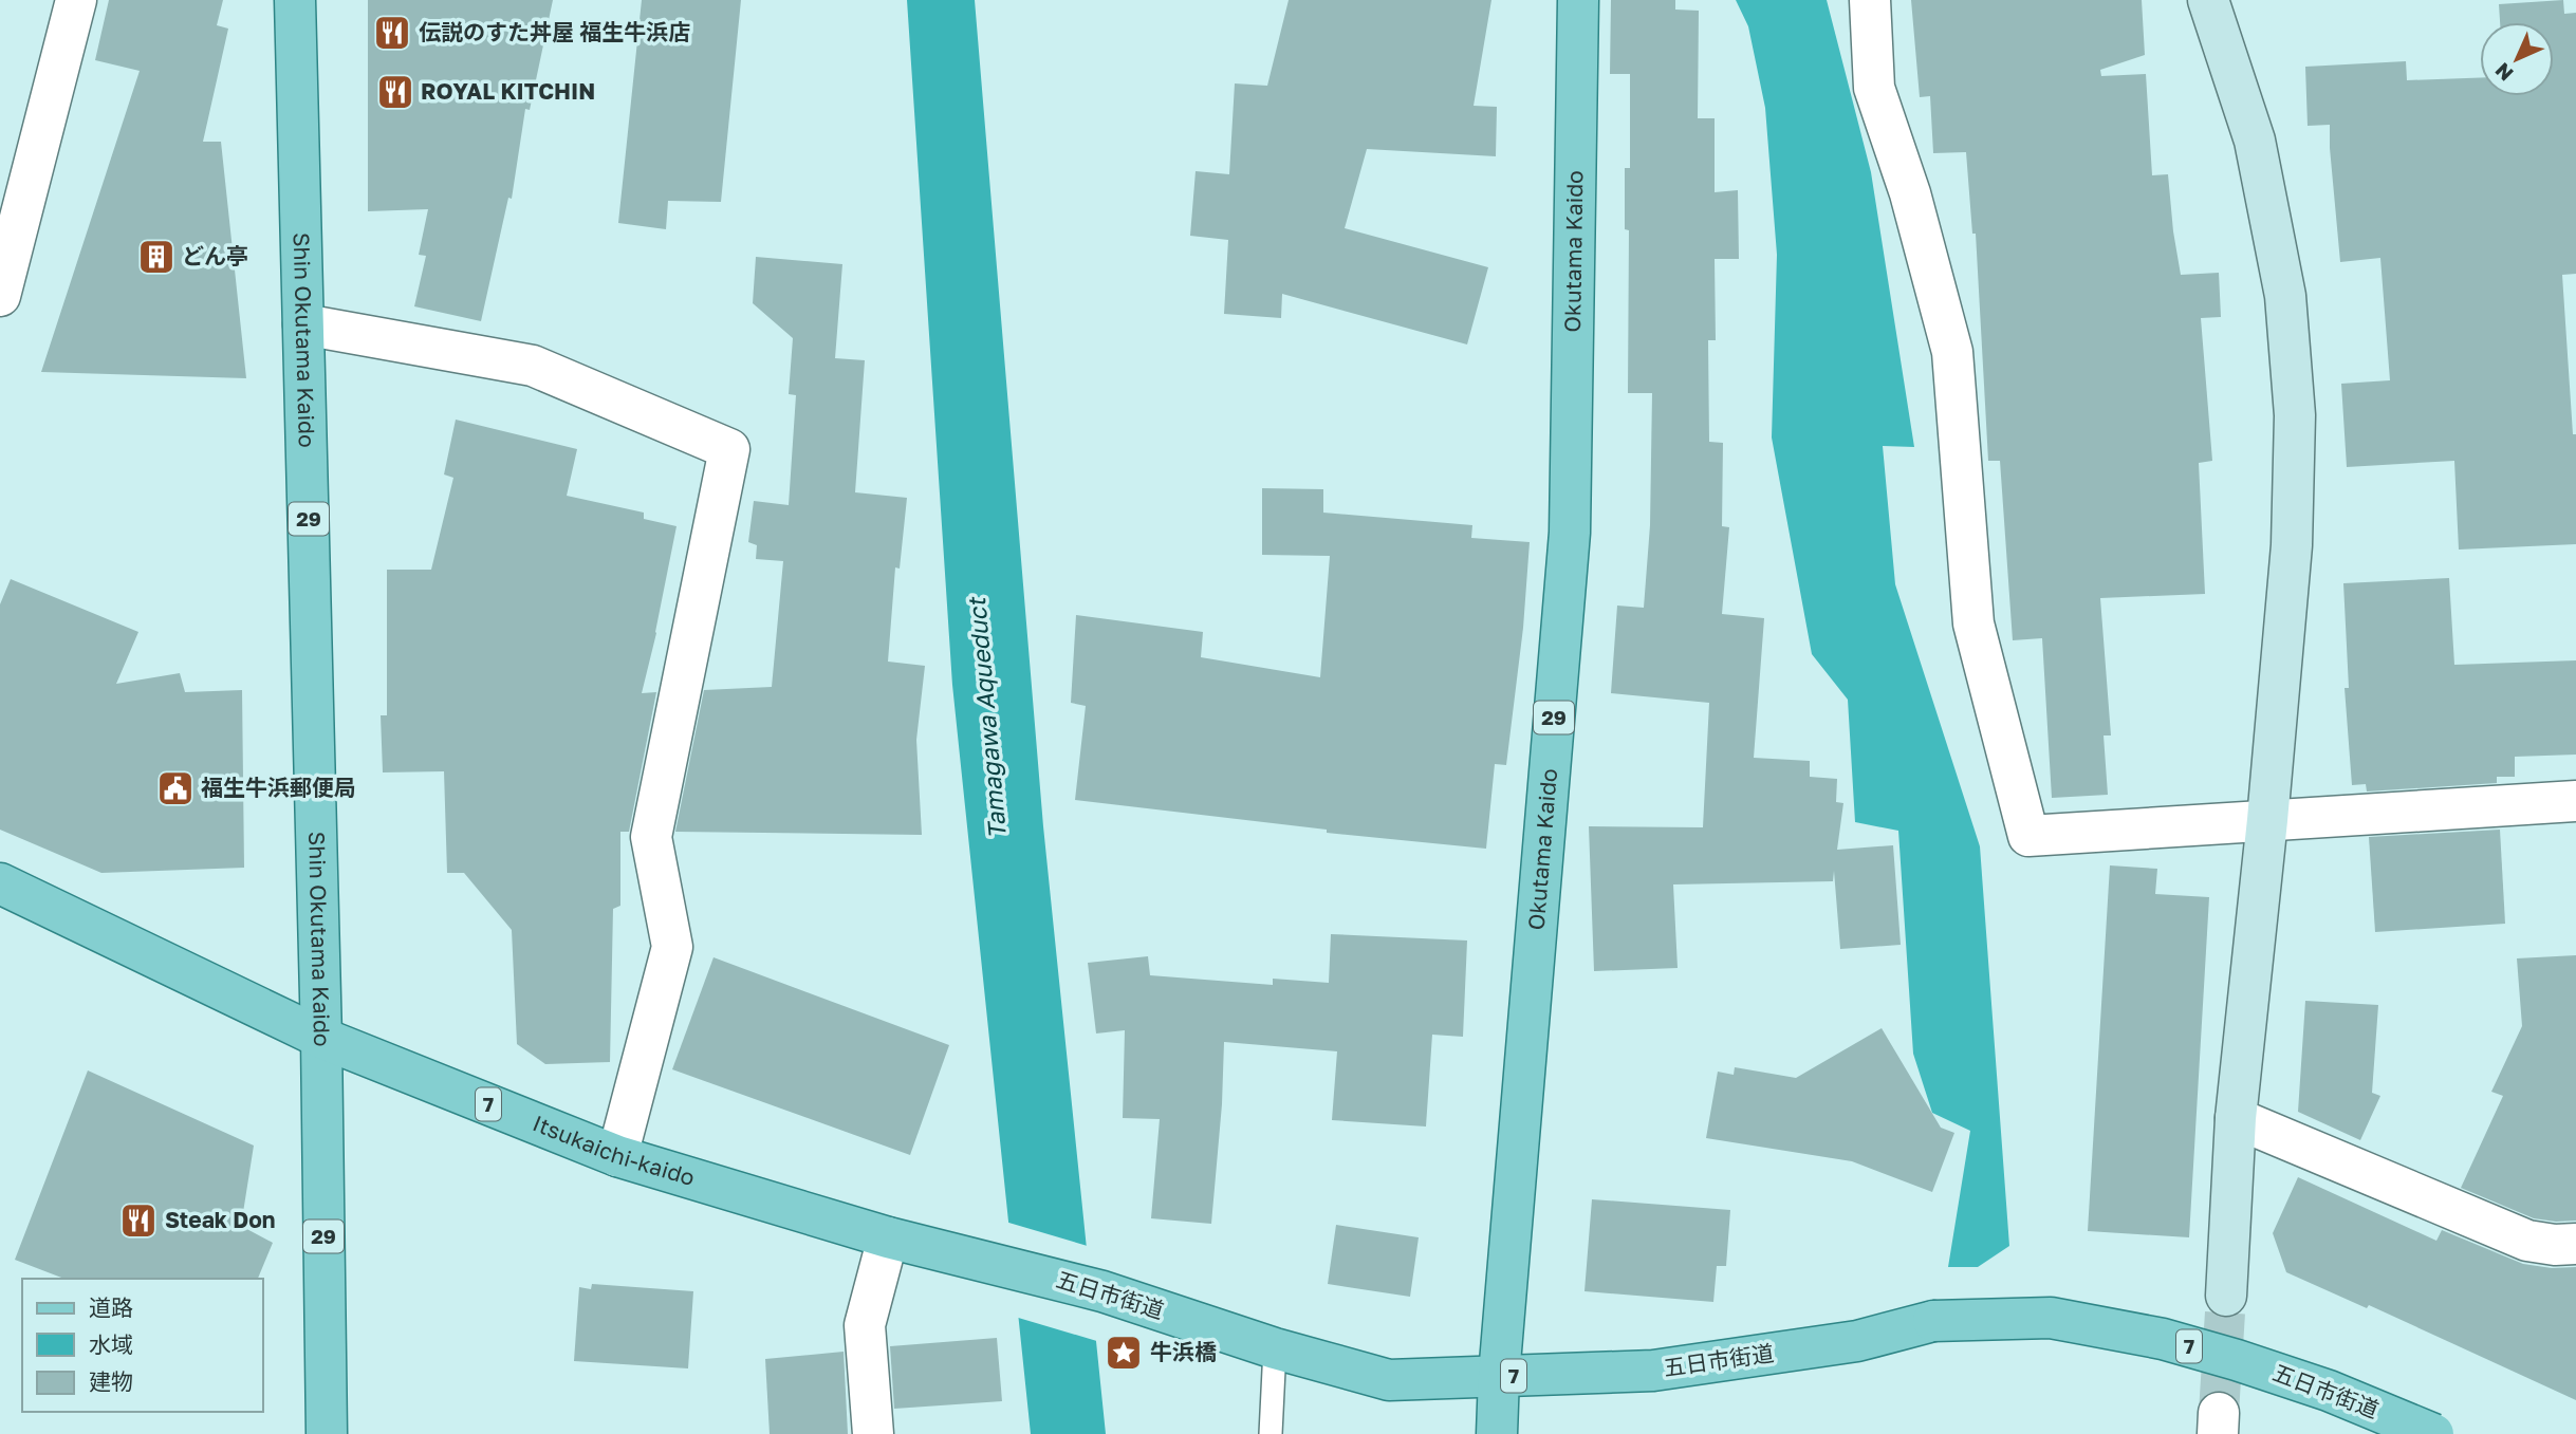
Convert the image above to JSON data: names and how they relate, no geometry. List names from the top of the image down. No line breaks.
{"streets":{"main road":["Okutama Kaido","Shin Okutama Kaido","29","7","Itsukaichi-kaido","五日市街道"]},"crossings":[["Okutama Kaido","五日市街道"],["Shin Okutama Kaido","Itsukaichi-kaido"],["Itsukaichi-kaido","五日市街道"]],"water":["Tamagawa Aqueduct"],"places":{"restaurant":["伝説のすた丼屋 福生牛浜店","ROYAL KITCHIN","Steak Don"],"building":["どん亭"],"public building":["福生牛浜郵便局"],"place":["牛浜橋"]},"legend":["道路","水域","建物"],"north":"bottom left"}
